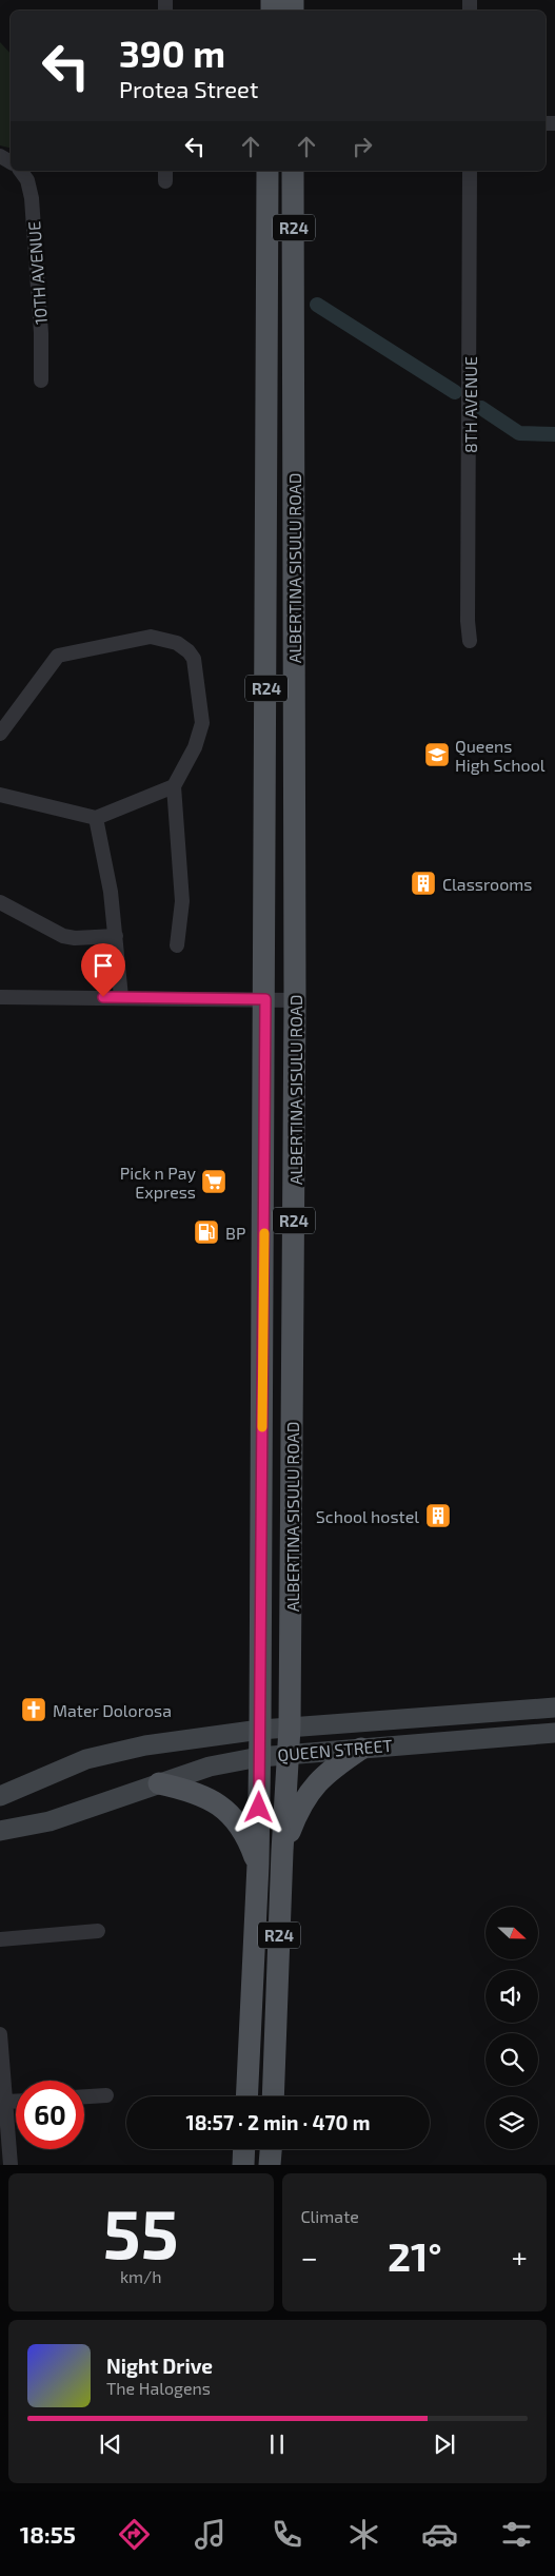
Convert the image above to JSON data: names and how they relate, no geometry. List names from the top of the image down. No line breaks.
{"streets":{"main road":["R24","ALBERTINA SISULU ROAD","QUEEN STREET"],"street":["10TH AVENUE","8TH AVENUE"]},"crossings":[["ALBERTINA SISULU ROAD","QUEEN STREET"]],"places":{"school or university":["Queens High School"],"building":["Classrooms","School hostel"],"supermarket":["Pick n Pay Express"],"fuel station":["BP"],"church":["Mater Dolorosa"]},"north":"right","page":{"turn":["390 m","Protea Street"],"limit":"60","trip":"18:57 · 2 min · 470 m","tile":[["55","km/h"],"Climate"],"heat":["−","21°","+"],"song":["Night Drive","The Halogens"],"tabs":"18:55"}}
